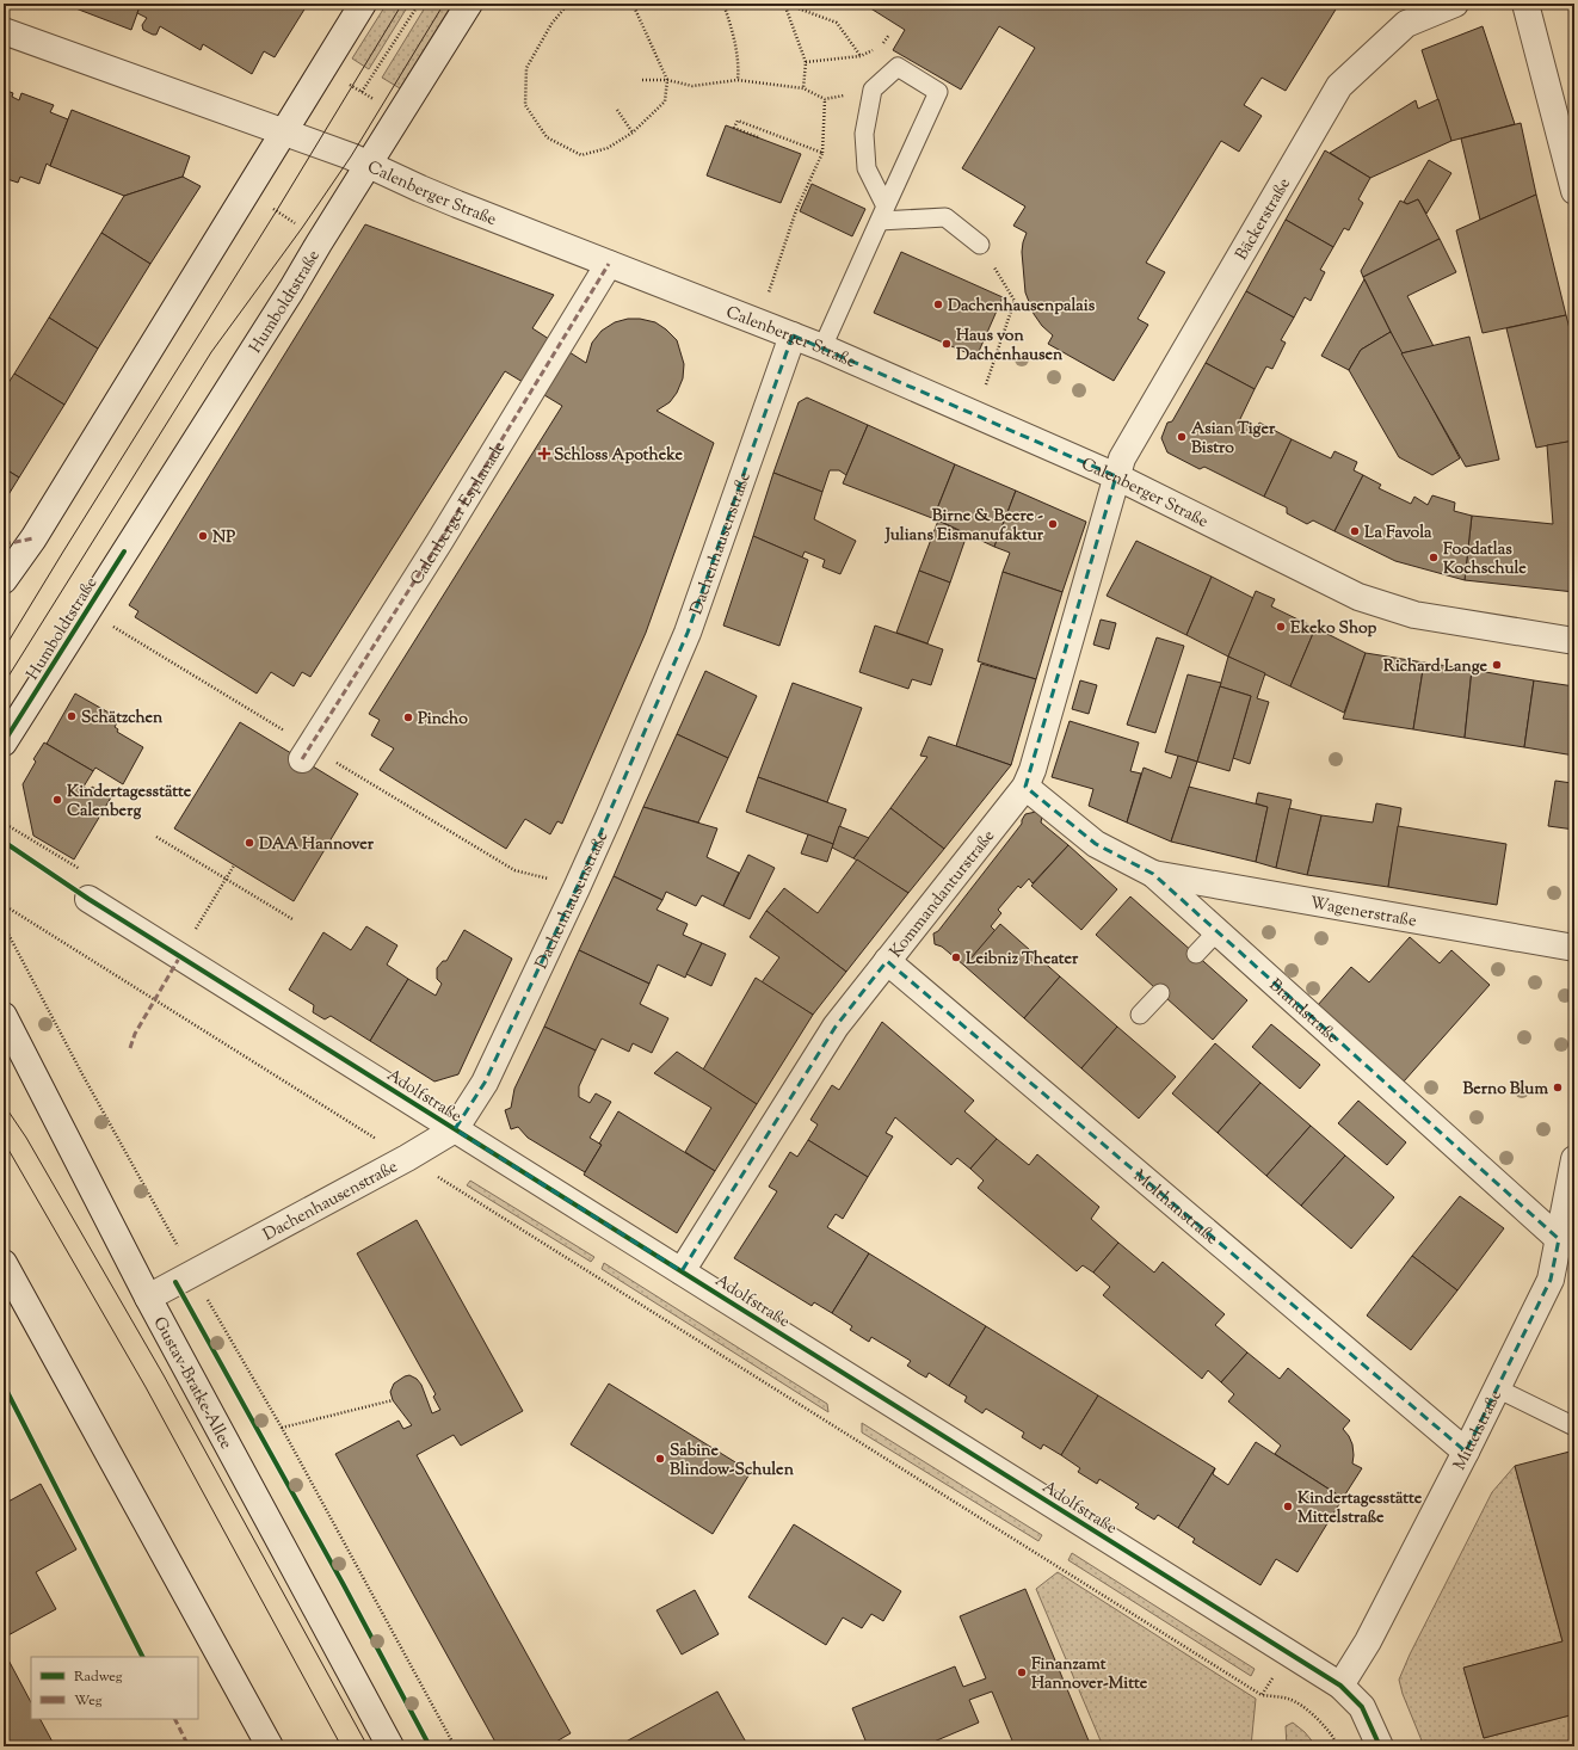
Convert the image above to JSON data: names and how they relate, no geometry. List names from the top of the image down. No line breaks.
{"streets":{"street":["Calenberger Straße","Bäckerstraße","Humboldtstraße","Calenberger Esplanade","Dachenhausenstraße","Kommandanturstraße","Wagenerstraße","Brandstraße","Adolfstraße","Molthanstraße","Gustav-Bratke-Allee","Mittelstraße"]},"crossings":[["Calenberger Straße","Bäckerstraße"],["Calenberger Straße","Humboldtstraße"],["Calenberger Straße","Calenberger Esplanade"],["Calenberger Straße","Dachenhausenstraße"],["Calenberger Straße","Kommandanturstraße"],["Bäckerstraße","Kommandanturstraße"],["Dachenhausenstraße","Adolfstraße"],["Dachenhausenstraße","Gustav-Bratke-Allee"],["Kommandanturstraße","Brandstraße"],["Kommandanturstraße","Adolfstraße"],["Kommandanturstraße","Molthanstraße"],["Wagenerstraße","Brandstraße"],["Brandstraße","Mittelstraße"],["Adolfstraße","Mittelstraße"],["Molthanstraße","Mittelstraße"]],"places":{"other":["Dachenhausenpalais","Haus von Dachenhausen","Asian Tiger Bistro","Birne & Beere - Julians Eismanufaktur","La Favola","NP","Foodatlas Kochschule","Ekeko Shop","Richard Lange","Schätzchen","Pincho","Kindertagesstätte Calenberg","DAA Hannover","Leibniz Theater","Berno Blum","Sabine Blindow-Schulen","Kindertagesstätte Mittelstraße","Finanzamt Hannover-Mitte"],"health":["Schloss Apotheke"]},"legend":["Radweg","Weg"]}
